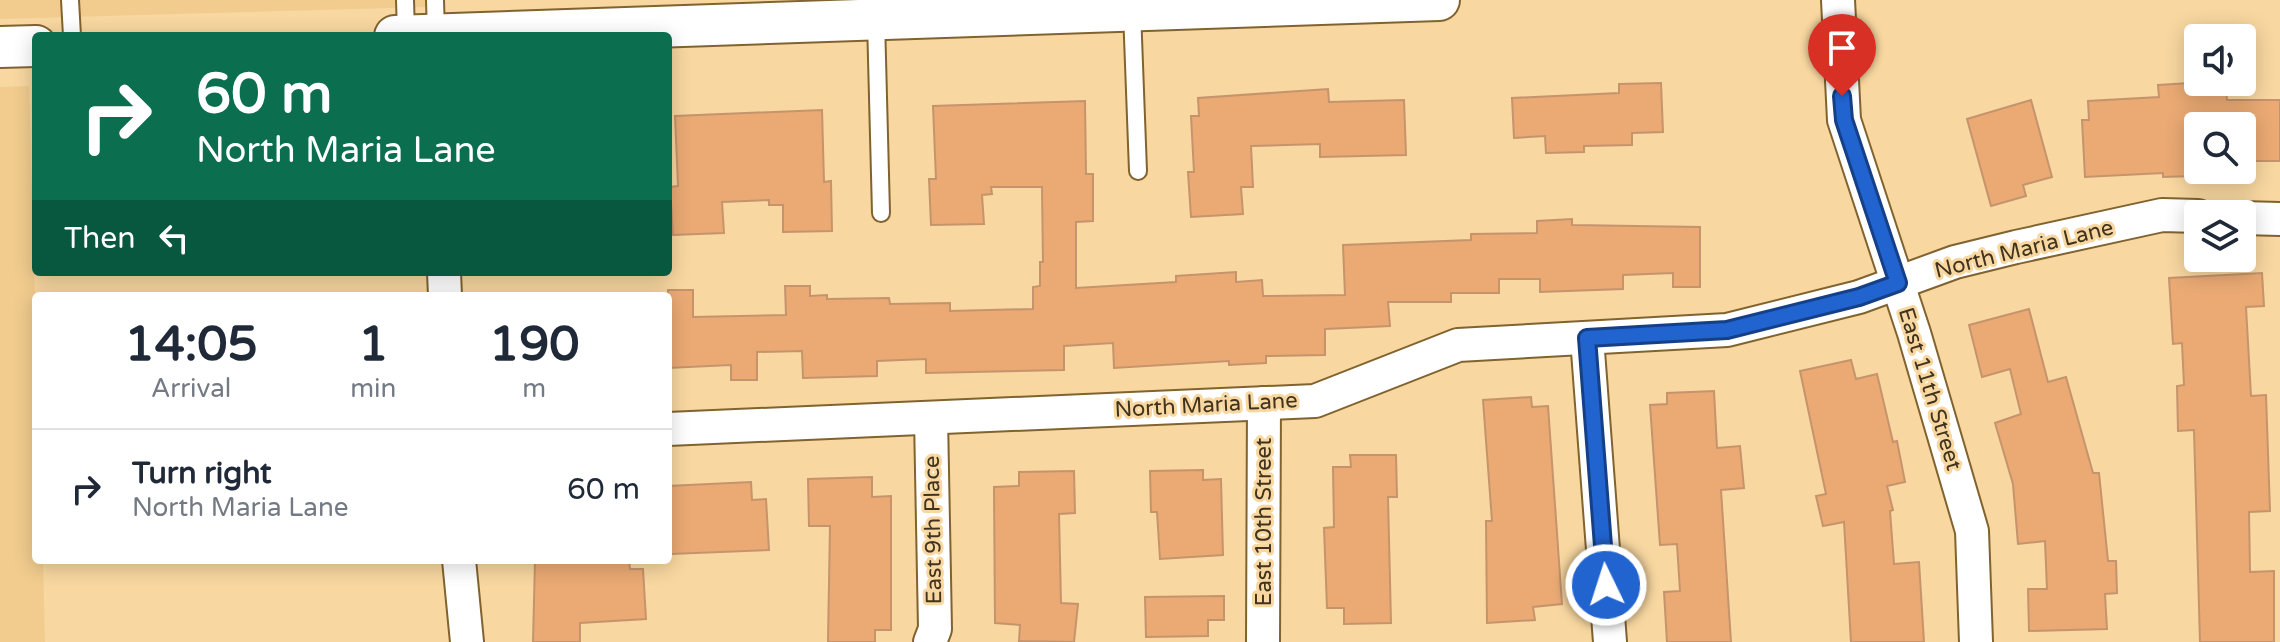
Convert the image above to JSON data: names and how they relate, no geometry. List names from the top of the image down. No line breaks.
{"streets":{"street":["North Maria Lane","East 11th Street","East 10th Street","East 9th Place"]},"crossings":[["North Maria Lane","East 11th Street"],["North Maria Lane","East 10th Street"],["North Maria Lane","East 9th Place"]],"page":{"turn":["60 m","North Maria Lane"],"then":"Then","eta":["14:05","Arrival","1","min","190","m"],"list":[{"name":"Turn right","note":"North Maria Lane","value":"60 m"}]}}
